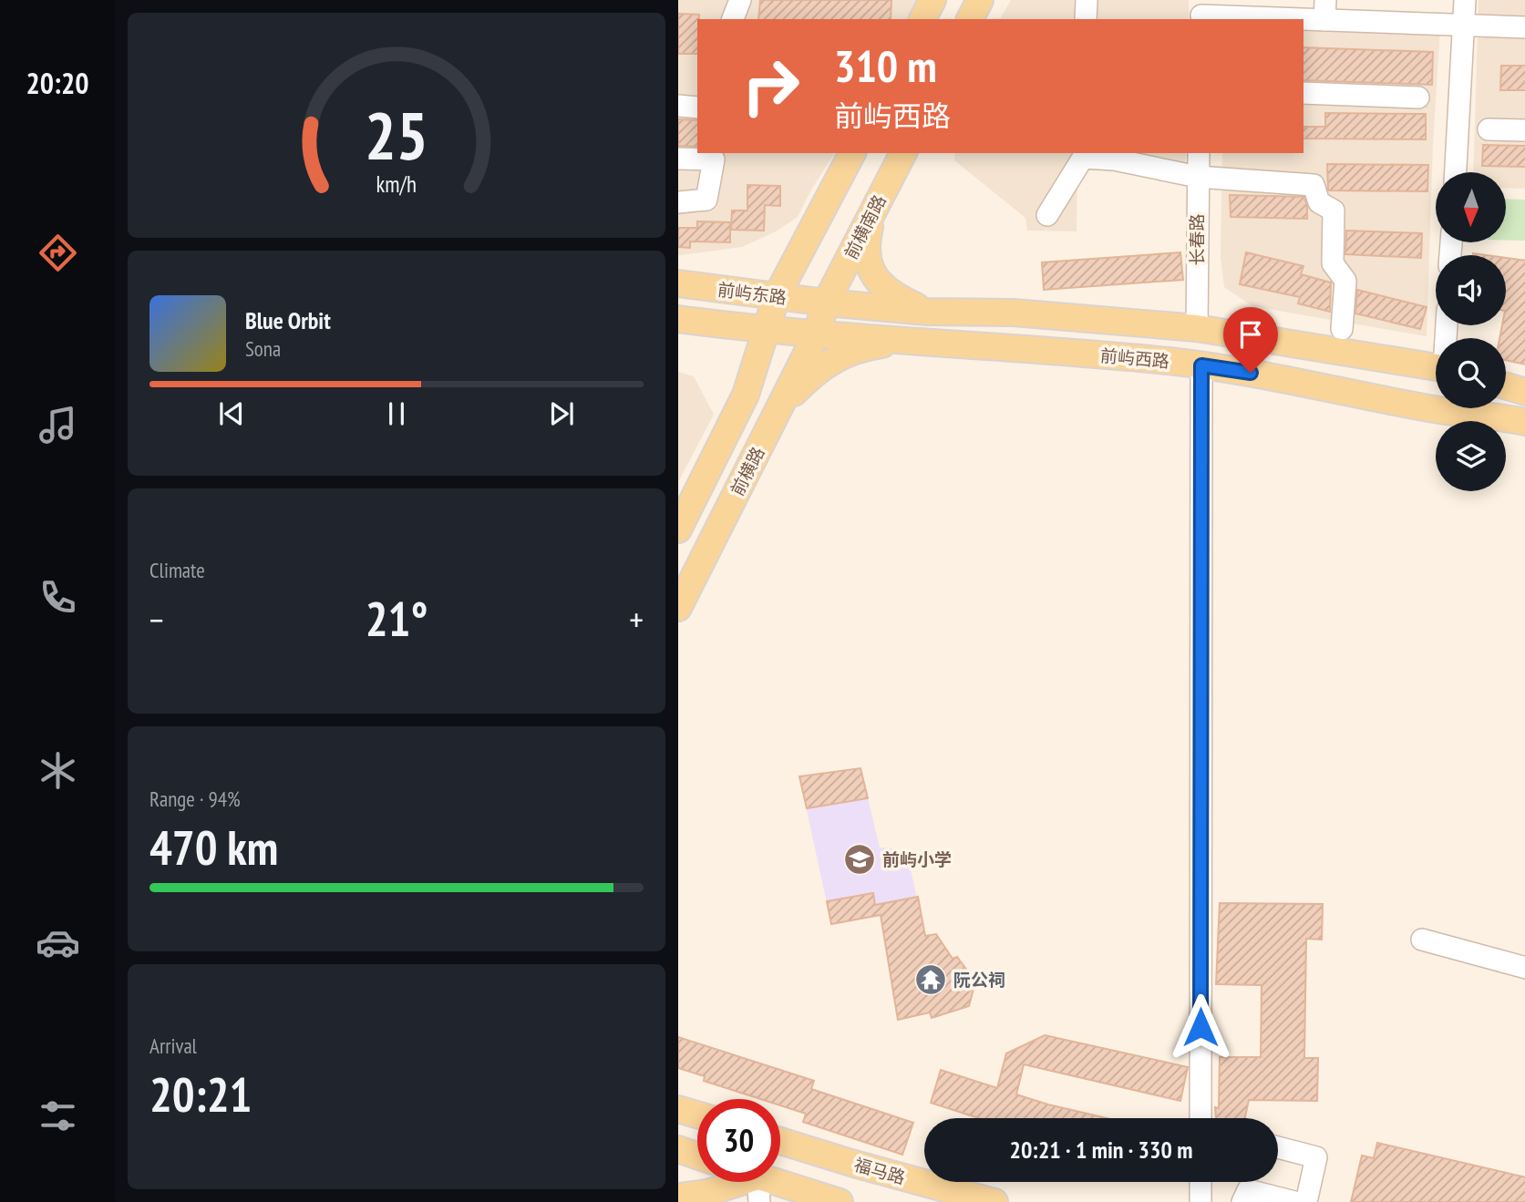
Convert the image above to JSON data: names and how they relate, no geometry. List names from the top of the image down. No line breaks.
{"streets":{"main road":["前横南路","前屿东路","前屿西路","前横路","福马路"],"street":["长春路"]},"crossings":[["前横南路","前屿东路"],["前横南路","前屿西路"],["前横南路","前横路"],["长春路","前屿西路"],["前屿东路","前屿西路"],["前屿东路","前横路"],["前屿西路","前横路"]],"places":{"school or university":["前屿小学"],"temple":["阮公祠"]},"north":"bottom","page":{"tabs":"20:20","turn":["310 m","前屿西路"],"song":["Blue Orbit","Sona"],"tile":["Climate",["Range · 94%","470 km"],["Arrival","20:21"]],"heat":["−","21°","+"],"limit":"30","trip":"20:21 · 1 min · 330 m","gauge":["25","km/h"]}}
